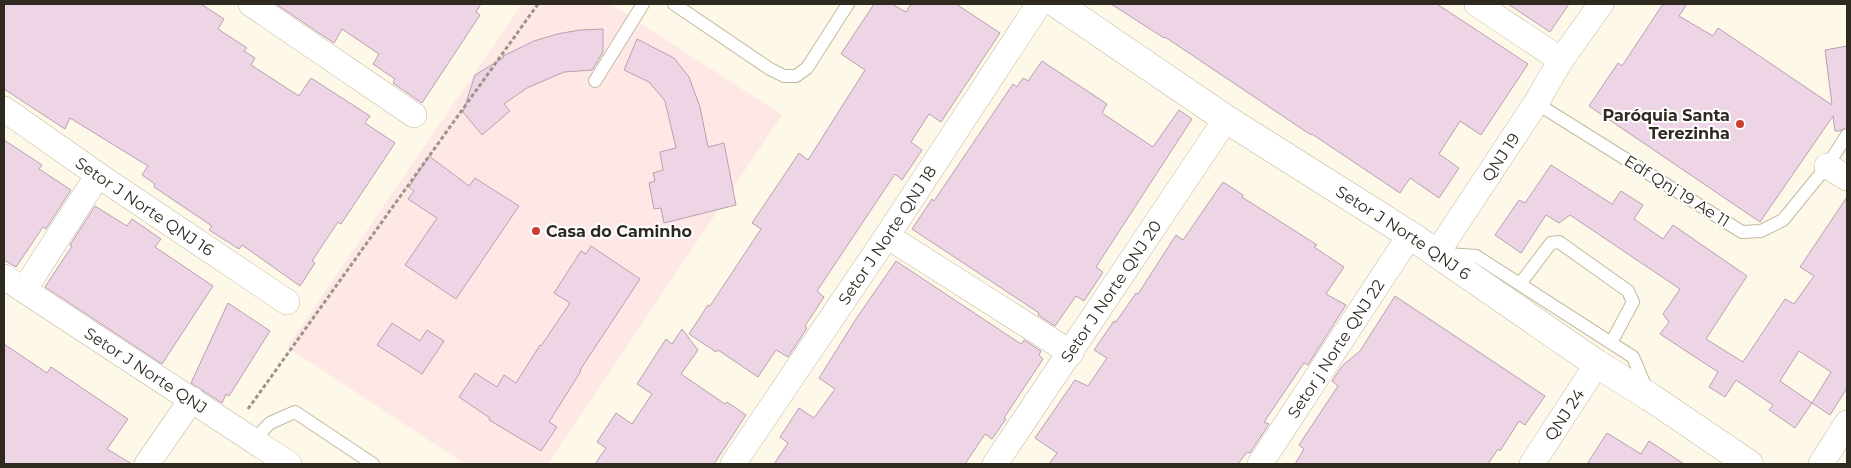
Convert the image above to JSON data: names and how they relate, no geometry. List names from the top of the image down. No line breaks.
{"streets":{"main road":["Setor J Norte QNJ 6"],"street":["QNJ 19","Setor J Norte QNJ 16","Setor J Norte QNJ 18","Setor J Norte QNJ 20","Setor j Norte QNJ 22","Setor J Norte QNJ","QNJ 24"],"lane":["Edf Qnj 19 Ae 11"]},"crossings":[["QNJ 19","Edf Qnj 19 Ae 11"],["QNJ 19","Setor J Norte QNJ 6"],["Setor J Norte QNJ 6","Setor J Norte QNJ 20"],["Setor J Norte QNJ 6","Setor j Norte QNJ 22"],["Setor J Norte QNJ 6","QNJ 24"]],"places":["Paróquia Santa Terezinha","Casa do Caminho"]}
